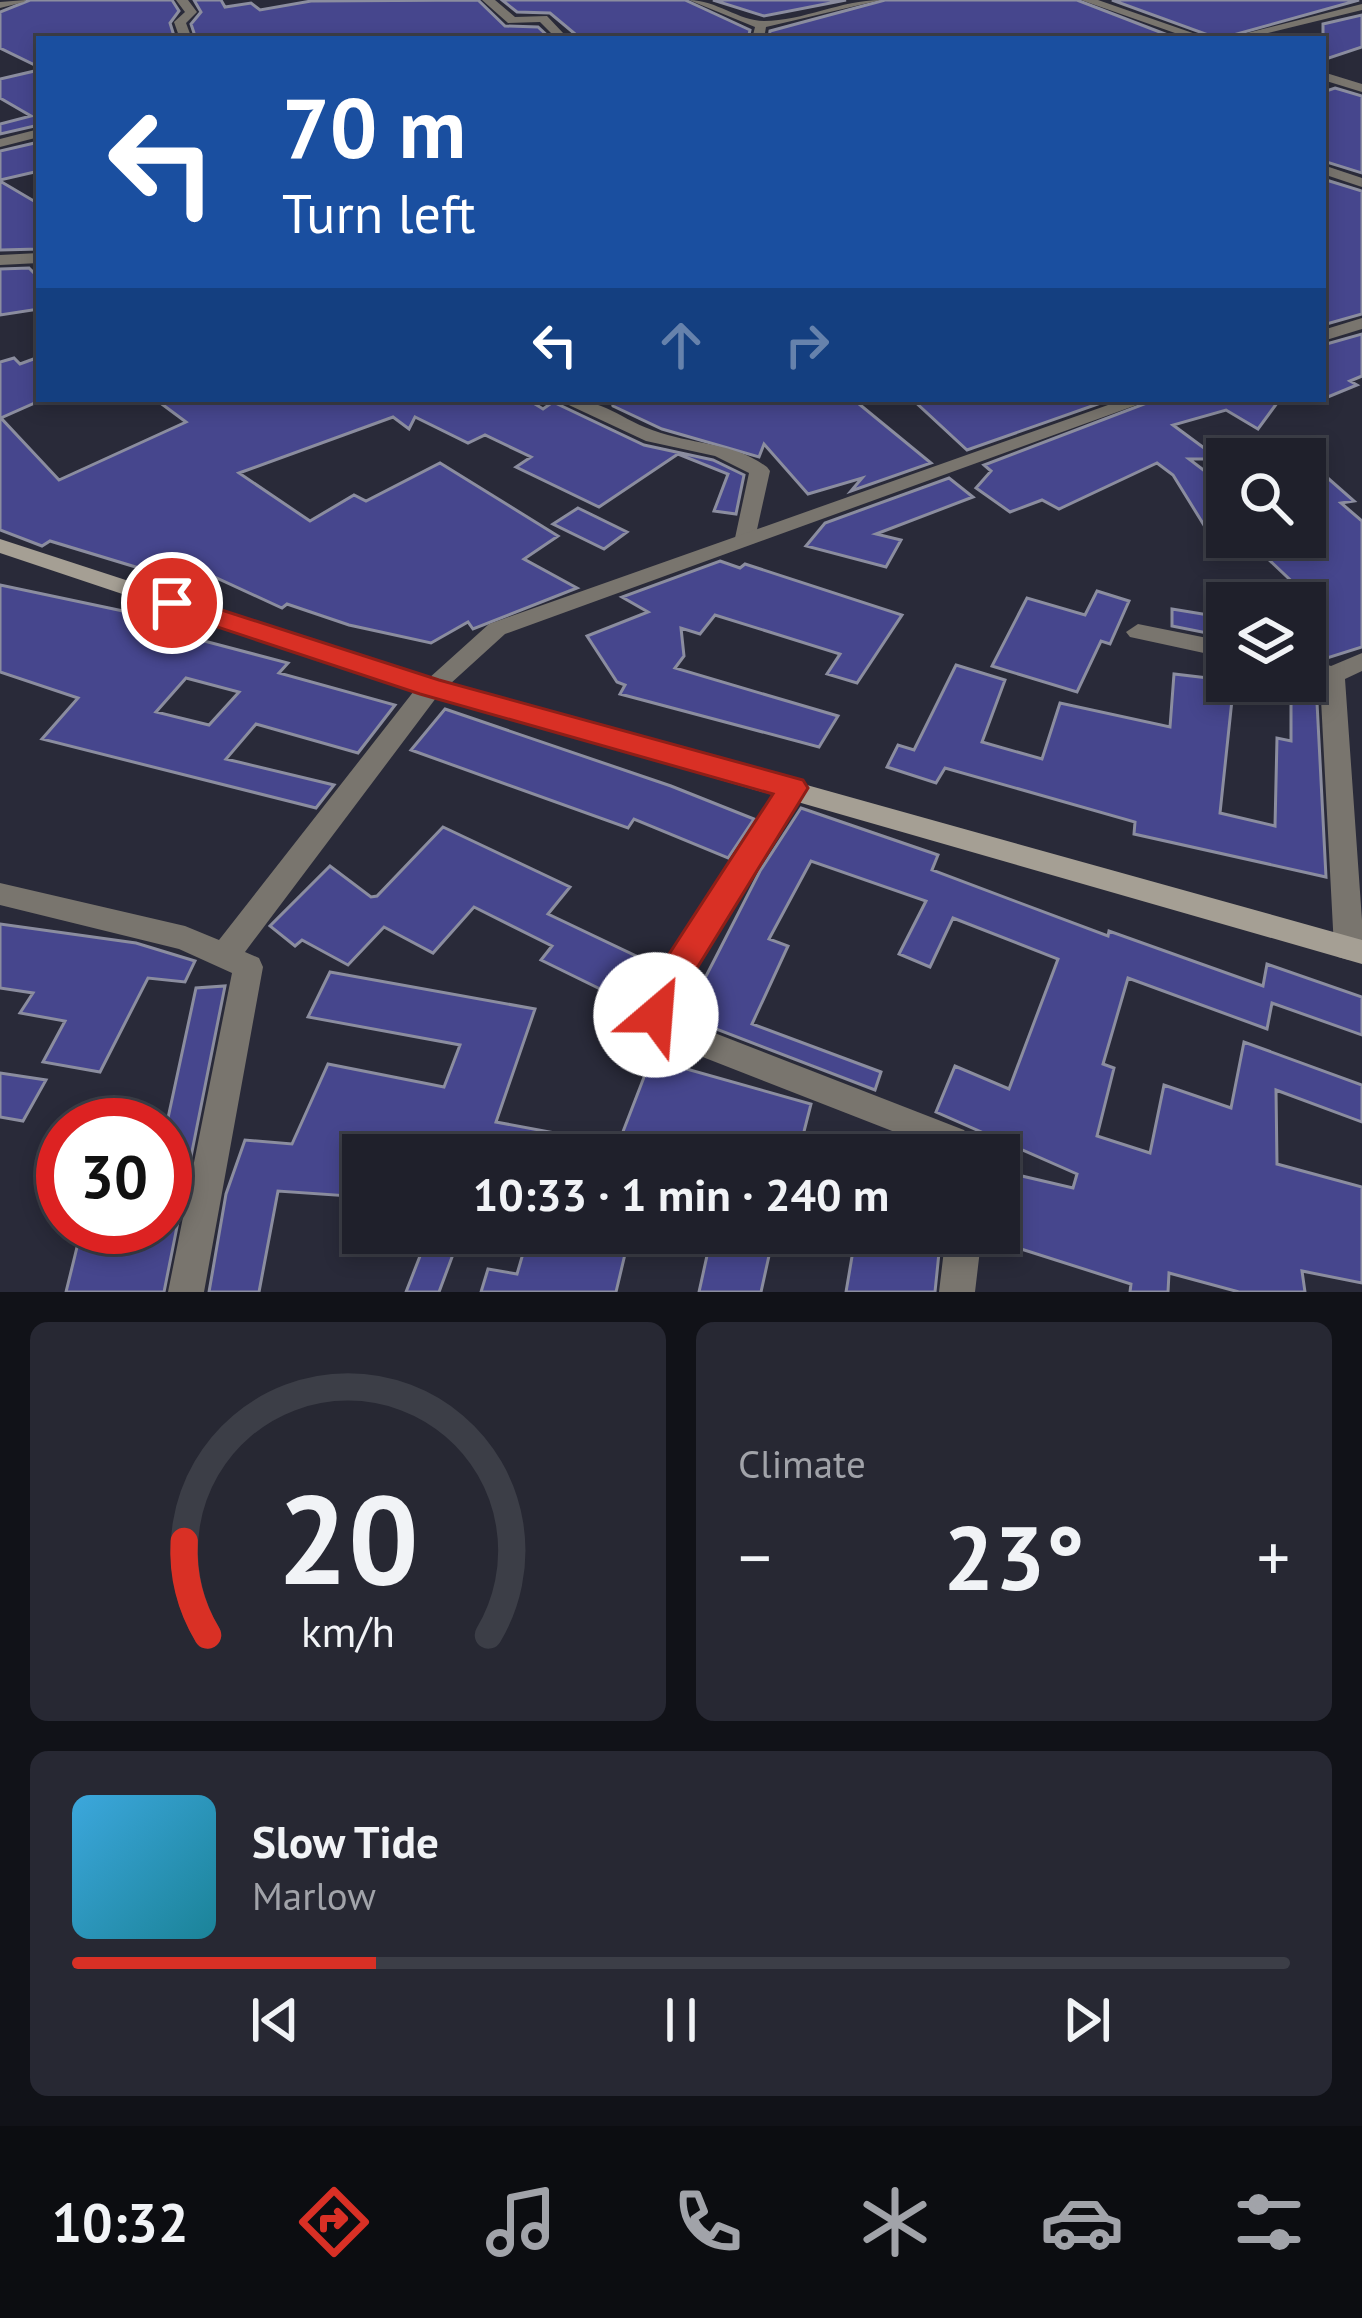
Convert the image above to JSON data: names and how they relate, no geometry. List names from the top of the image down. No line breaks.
{"page":{"turn":["70 m","Turn left"],"limit":"30","trip":"10:33 · 1 min · 240 m","tile":"Climate","heat":["−","23°","+"],"song":["Slow Tide","Marlow"],"tabs":"10:32","gauge":["20","km/h"]}}
